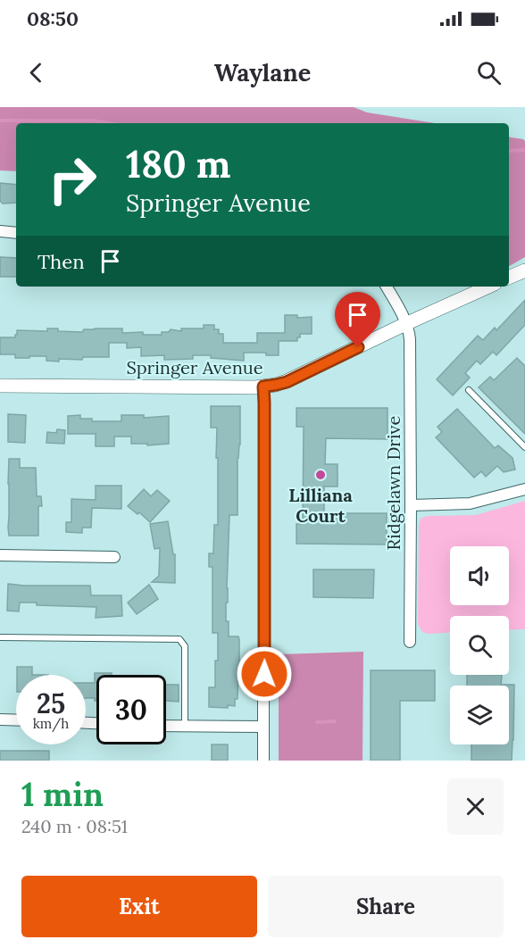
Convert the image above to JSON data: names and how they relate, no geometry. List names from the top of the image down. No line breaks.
{"streets":{"street":["Springer Avenue","Ridgelawn Drive"]},"crossings":[["Springer Avenue","Ridgelawn Drive"]],"places":["Lilliana Court"],"page":{"status":"08:50","header":"Waylane","turn":["180 m","Springer Avenue"],"then":"Then","speed":"25 km/h","limit":"30","heading":["1 min","240 m · 08:51"],"buttons":["Exit","Share"]}}
